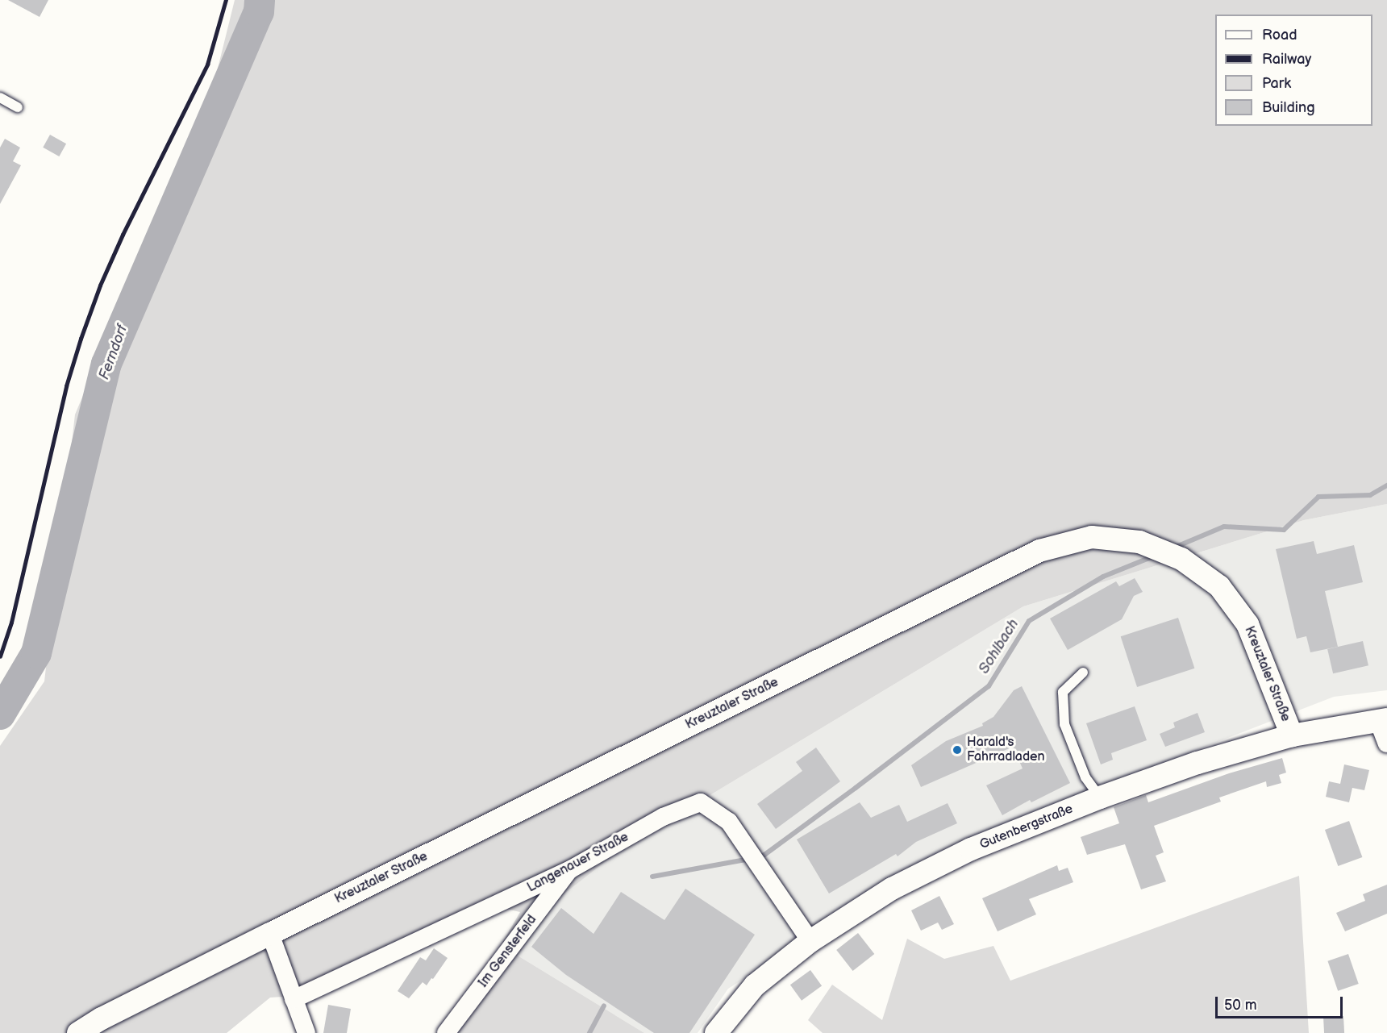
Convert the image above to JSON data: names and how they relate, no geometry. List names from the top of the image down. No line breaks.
{"streets":{"street":["Kreuztaler Straße","Gutenbergstraße","Langenauer Straße","Im Gensterfeld"]},"crossings":[["Kreuztaler Straße","Gutenbergstraße"],["Gutenbergstraße","Langenauer Straße"],["Langenauer Straße","Im Gensterfeld"]],"water":["Ferndorf","Sohlbach"],"places":["Harald's Fahrradladen"],"legend":["Road","Railway","Park","Building"],"scale_bar":"50 m"}
